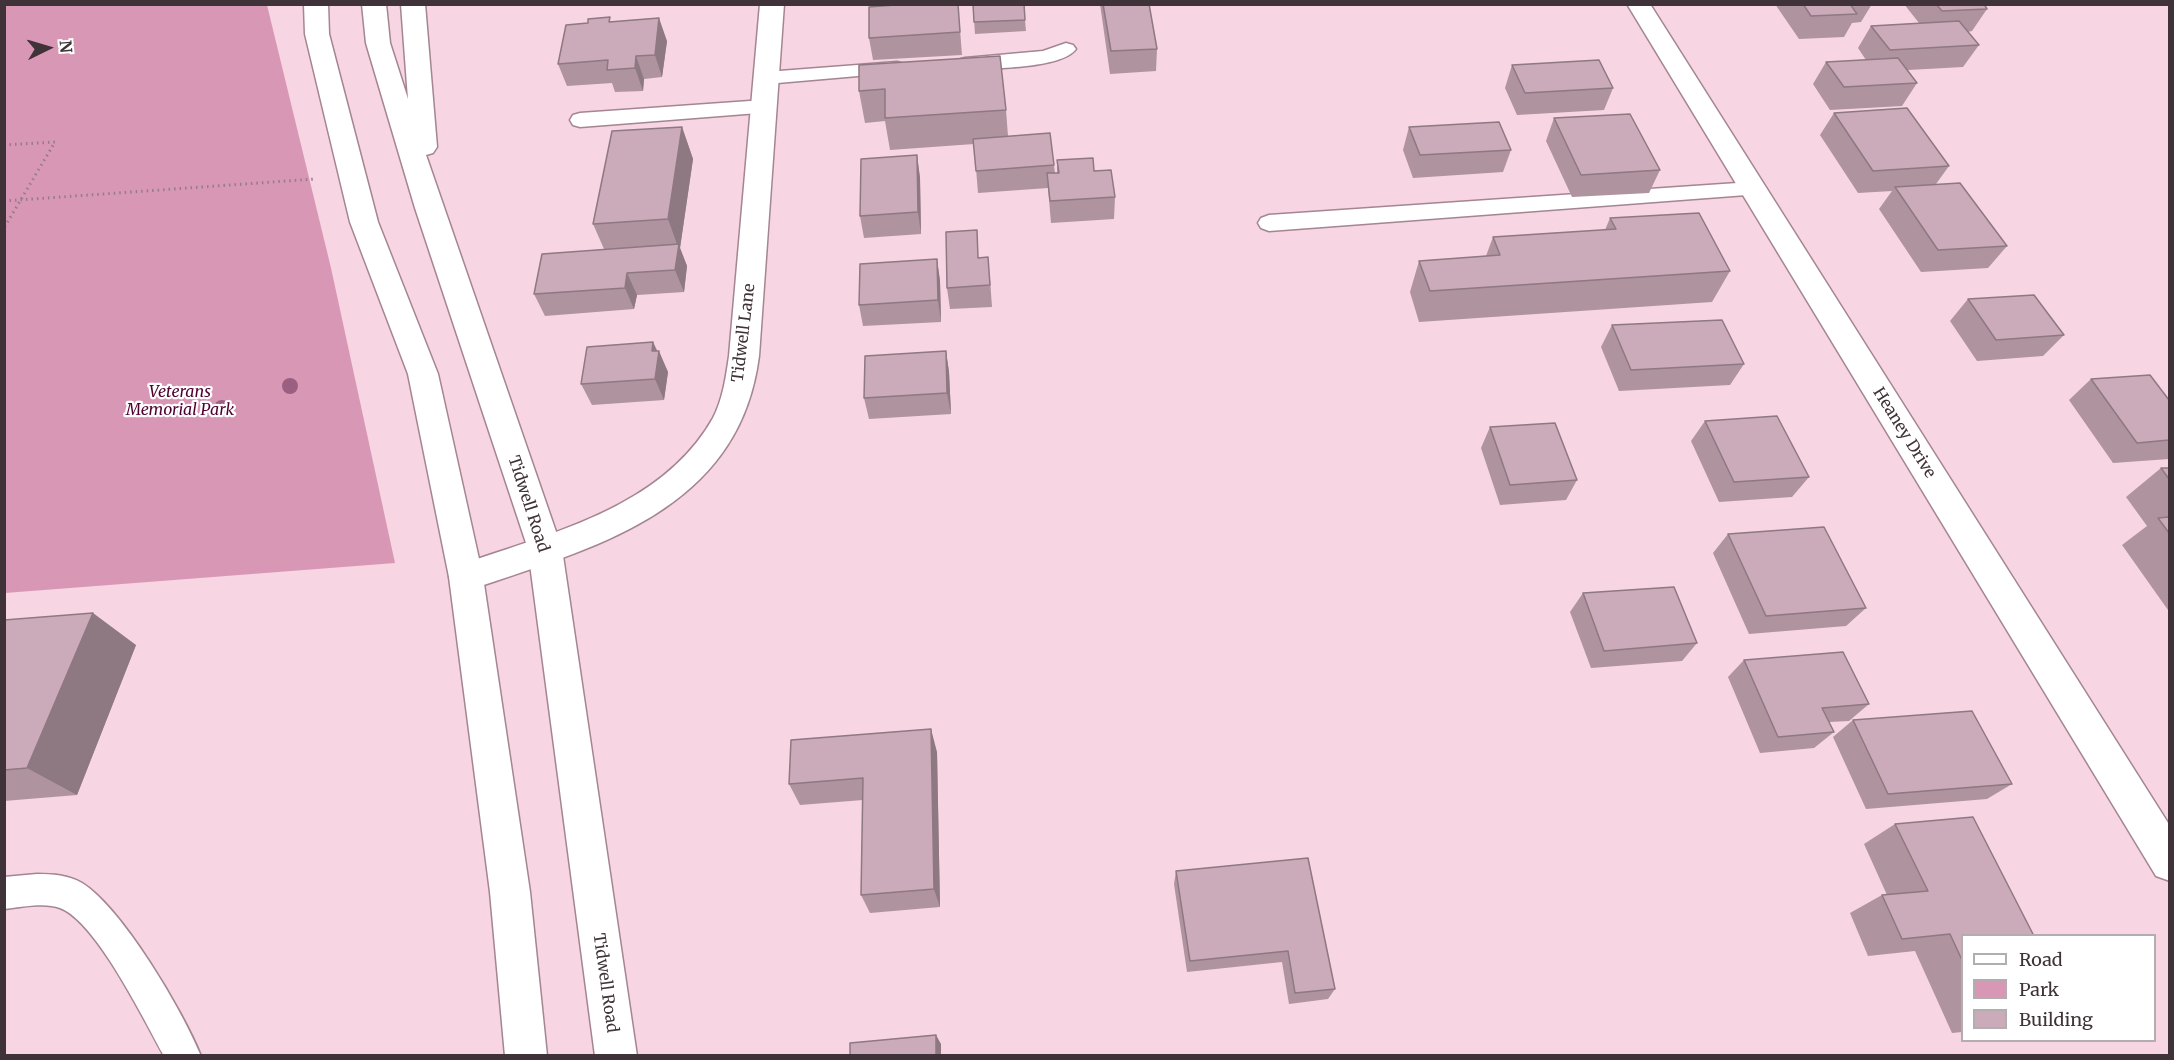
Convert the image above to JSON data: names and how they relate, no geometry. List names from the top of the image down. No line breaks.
{"streets":{"main road":["Tidwell Lane","Heaney Drive","Tidwell Road"]},"crossings":[["Tidwell Lane","Tidwell Road"]],"parks":["Veterans Memorial Park"],"legend":["Road","Park","Building"],"north":"right"}
